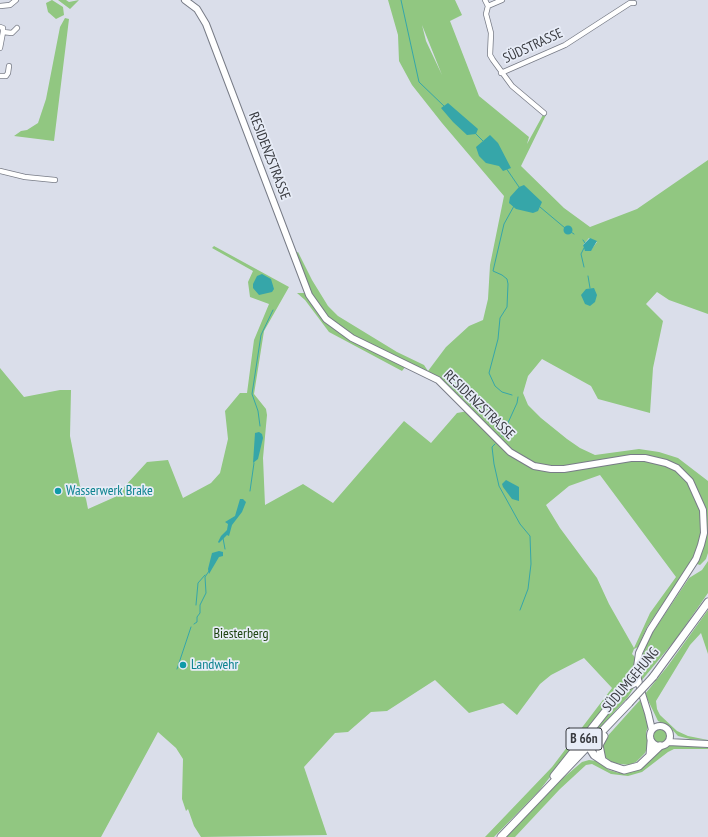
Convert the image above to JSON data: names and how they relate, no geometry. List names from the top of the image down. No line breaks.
{"streets":{"main road":["RESIDENZSTRASSE","SÜDUMGEHUNG","B 66n"],"street":["SÜDSTRASSE"]},"crossings":[["RESIDENZSTRASSE","B 66n"],["SÜDUMGEHUNG","B 66n"]],"parks":["Biesterberg"],"places":["Wasserwerk Brake","Landwehr"]}
